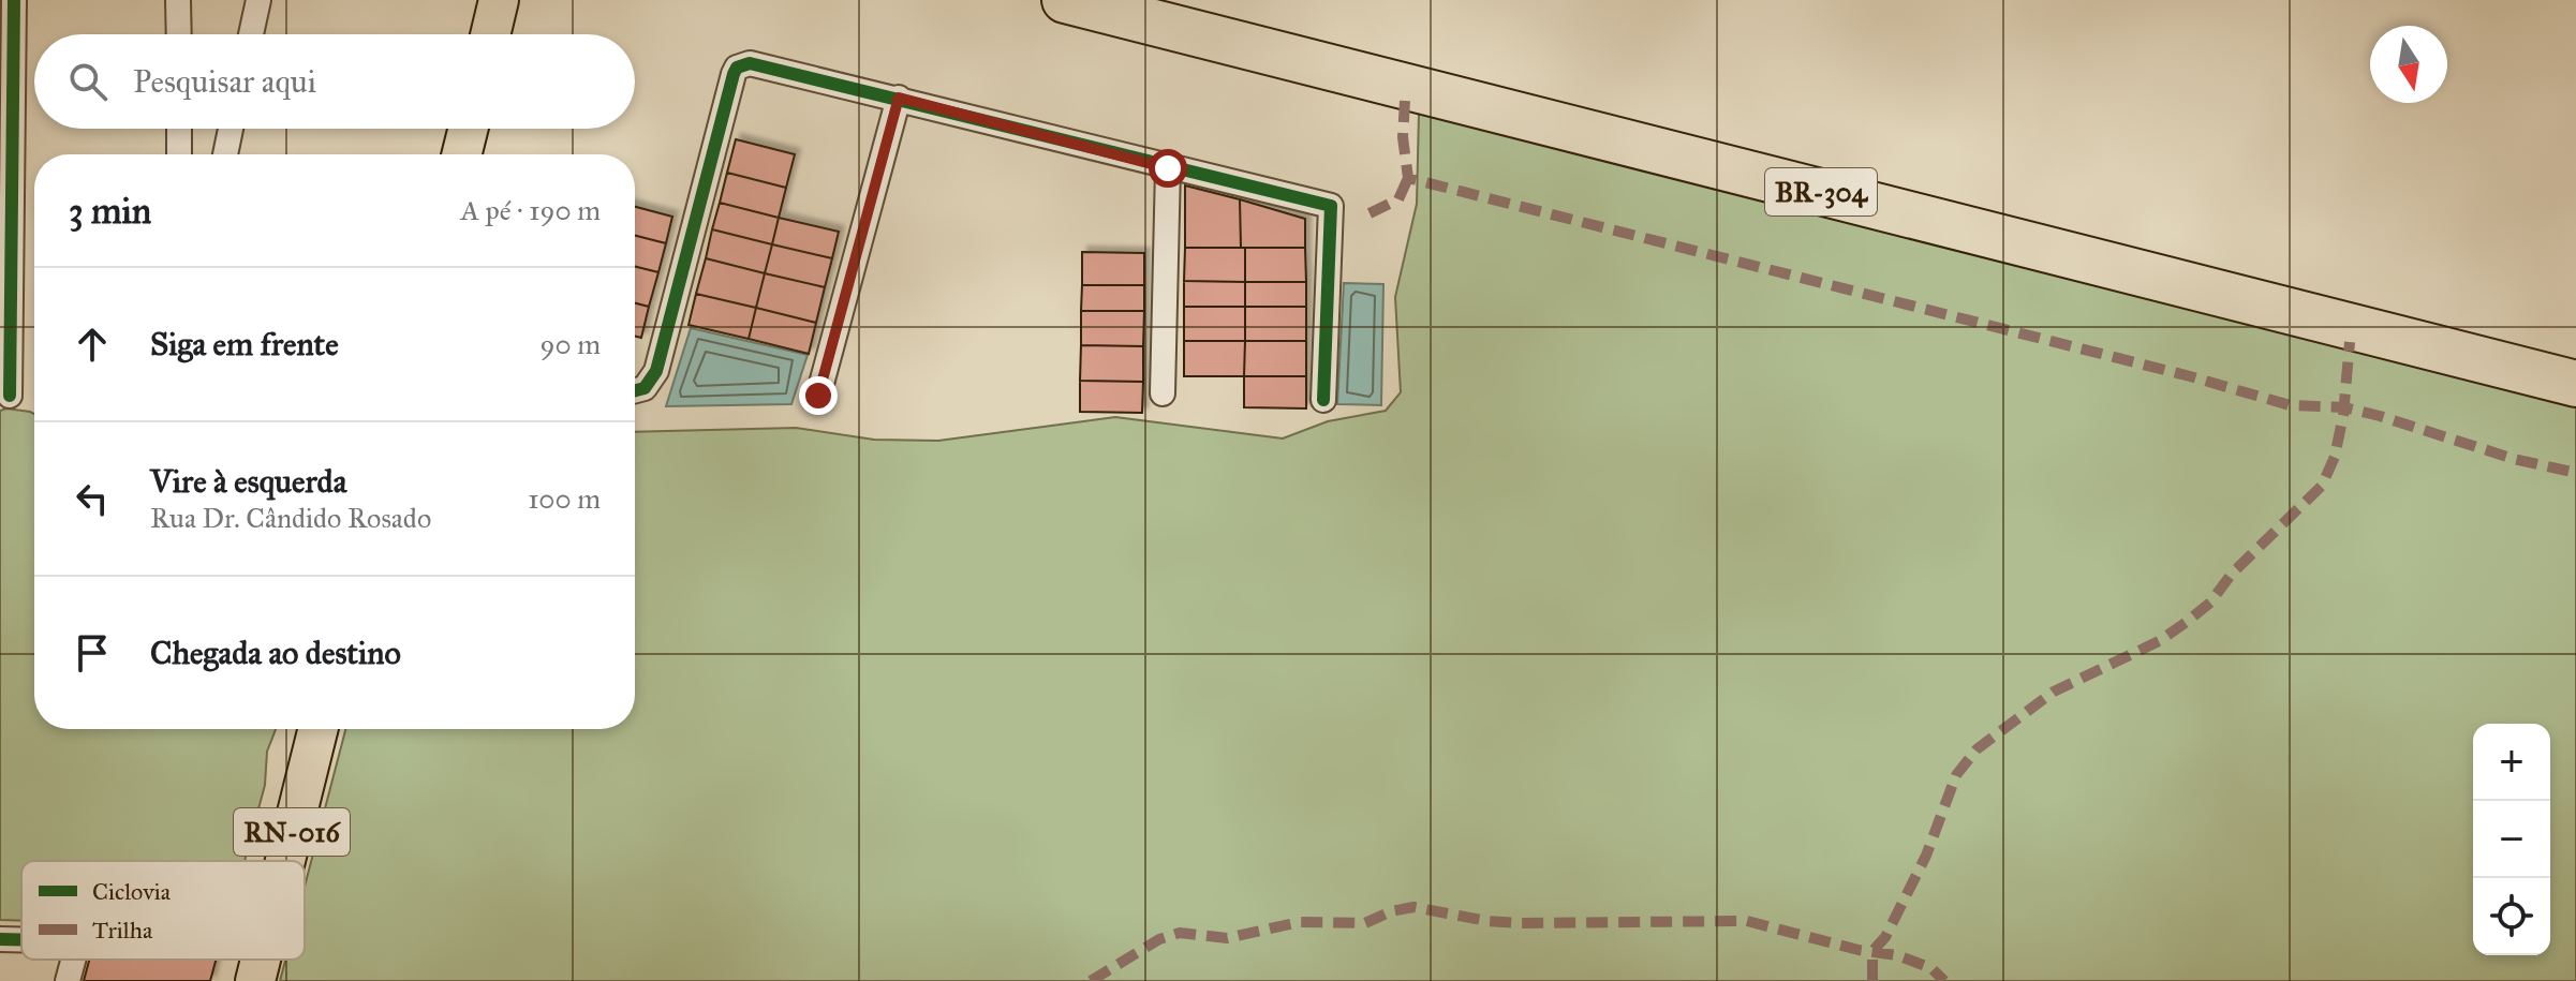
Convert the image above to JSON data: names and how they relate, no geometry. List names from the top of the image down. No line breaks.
{"streets":{"highway":["BR-304"],"main road":["RN-016"]},"legend":["Ciclovia","Trilha"],"north":"bottom","page":{"search":"Pesquisar aqui","heading":["3 min","A pé · 190 m"],"list":[["Siga em frente","90 m"],["Vire à esquerda","Rua Dr. Cândido Rosado","100 m"],"Chegada ao destino"],"map_buttons":["+","−"]}}
